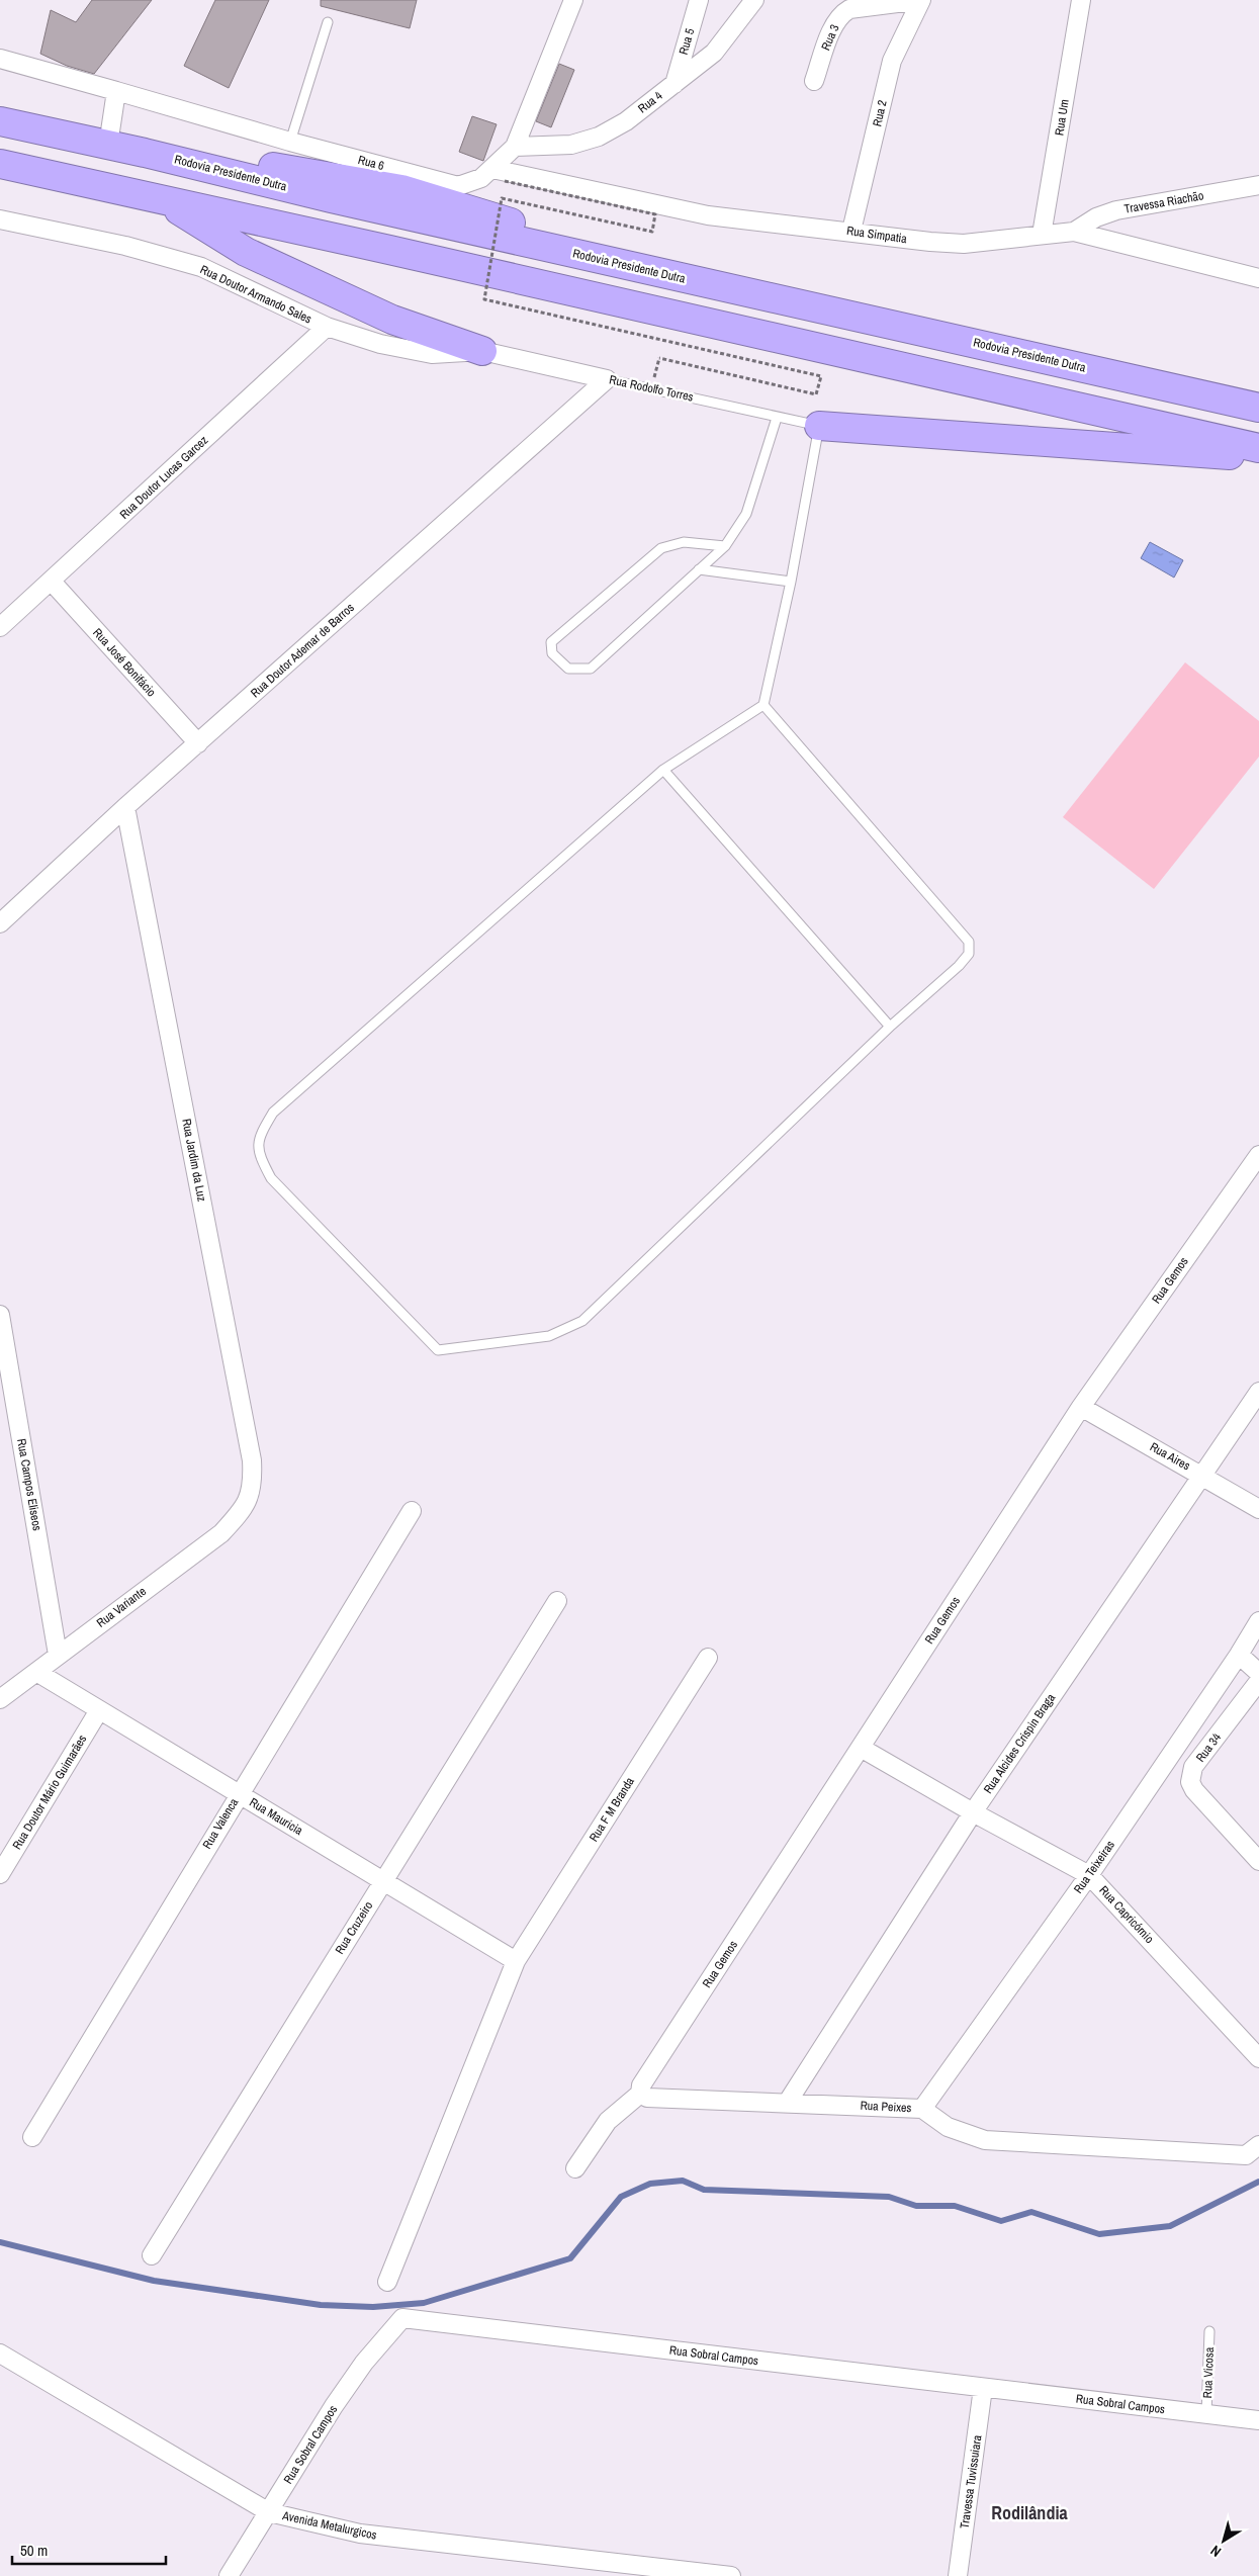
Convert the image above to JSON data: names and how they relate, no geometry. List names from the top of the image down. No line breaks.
{"streets":{"highway":["Rodovia Presidente Dutra"],"street":["Rua 3","Rua 5","Rua 4","Rua 2","Rua Um","Rua 6","Travessa Riachão","Rua Simpatia","Rua Doutor Armando Sales","Rua Rodolfo Torres","Rua Doutor Lucas Garcez","Rua Doutor Ademar de Barros","Rua José Bonifácio","Rua Jardim da Luz","Rua Gemos","Rua Aires","Rua Campos Eliseos","Rua Variante","Rua Alcides Crispin Braga","Rua 34","Rua Doutor Mário Guimarães","Rua F M Branda","Rua Mauricia","Rua Valenca","Rua Teixeiras","Rua Capricórnio","Rua Cruzeiro","Rua Peixes","Rua Sobral Campos","Travessa Tuvissuiara","Avenida Metalurgicos"],"lane":["Rua Vicosa"]},"crossings":[["Rua 3","Rua 2"],["Rua 5","Rua 4"],["Rua 4","Rua 6"],["Rua 2","Rua Simpatia"],["Rua Um","Rua Simpatia"],["Rua 6","Rua Simpatia"],["Travessa Riachão","Rua Simpatia"],["Rua Doutor Armando Sales","Rua Rodolfo Torres"],["Rua Doutor Armando Sales","Rua Doutor Lucas Garcez"],["Rua Rodolfo Torres","Rua Doutor Ademar de Barros"],["Rua Doutor Lucas Garcez","Rua José Bonifácio"],["Rua Doutor Ademar de Barros","Rua José Bonifácio"],["Rua Doutor Ademar de Barros","Rua Jardim da Luz"],["Rua Jardim da Luz","Rua Variante"],["Rua Gemos","Rua Aires"],["Rua Gemos","Rua Capricórnio"],["Rua Gemos","Rua Peixes"],["Rua Aires","Rua Alcides Crispin Braga"],["Rua Campos Eliseos","Rua Variante"],["Rua Variante","Rua Mauricia"],["Rua Alcides Crispin Braga","Rua Capricórnio"],["Rua Alcides Crispin Braga","Rua Peixes"],["Rua Doutor Mário Guimarães","Rua Mauricia"],["Rua F M Branda","Rua Mauricia"],["Rua Mauricia","Rua Valenca"],["Rua Mauricia","Rua Cruzeiro"],["Rua Teixeiras","Rua Capricórnio"],["Rua Teixeiras","Rua Peixes"],["Rua Sobral Campos","Rua Vicosa"],["Rua Sobral Campos","Travessa Tuvissuiara"],["Rua Sobral Campos","Avenida Metalurgicos"]],"districts":["Rodilândia"],"scale_bar":"50 m","north":"bottom left"}
